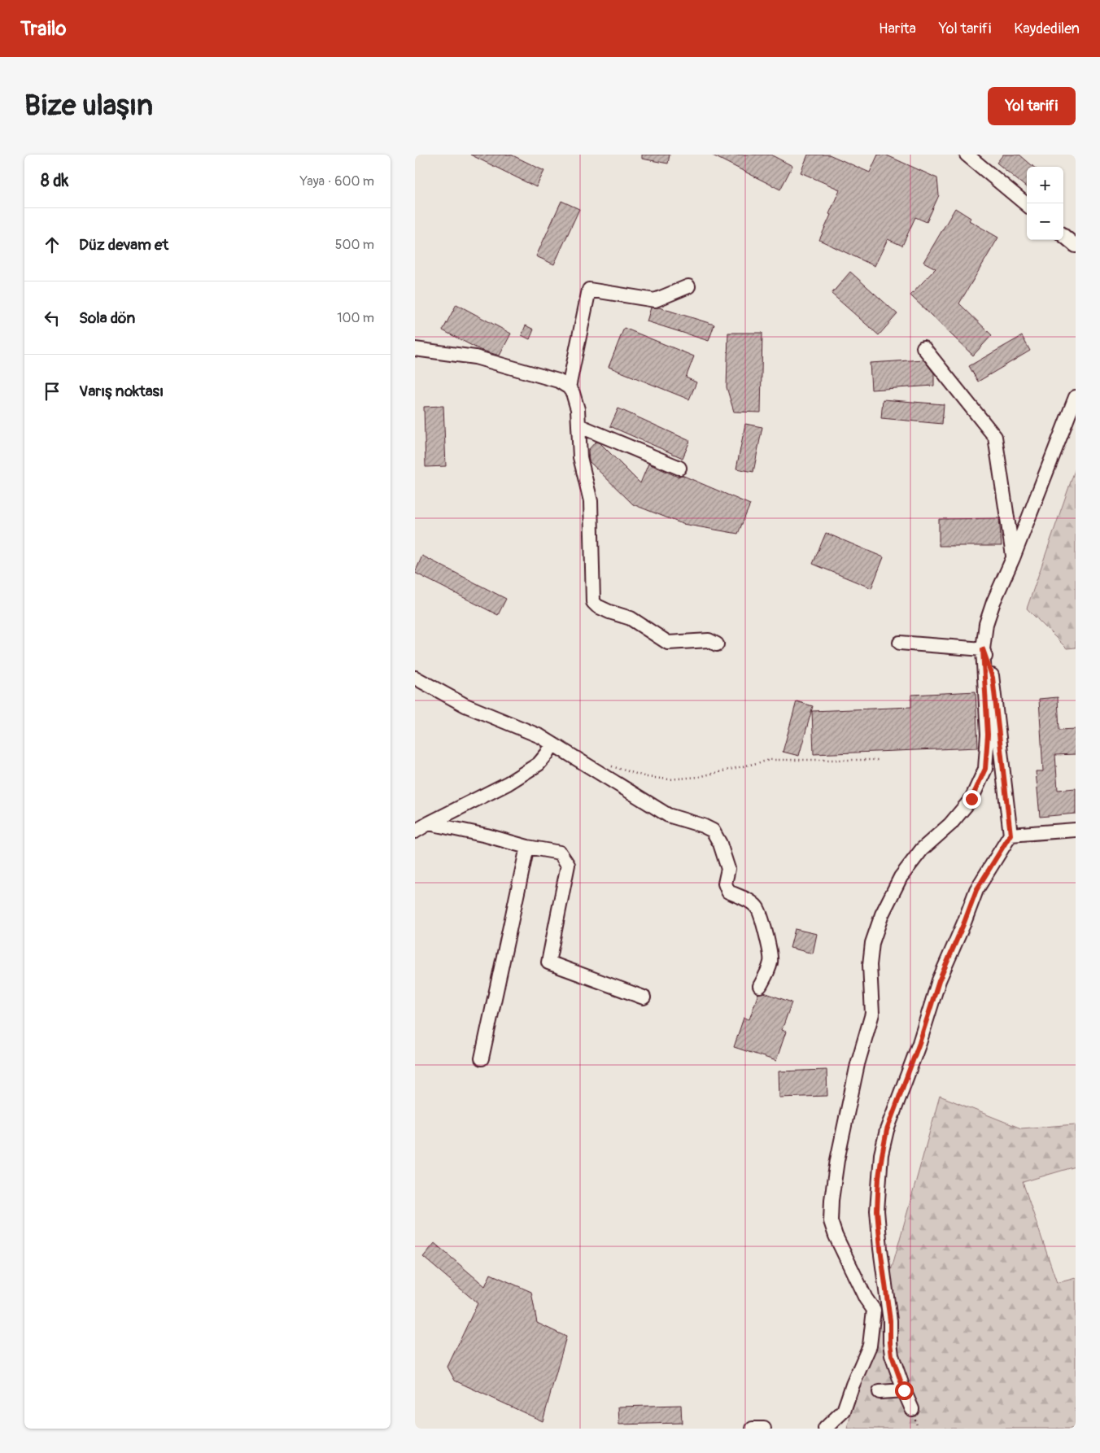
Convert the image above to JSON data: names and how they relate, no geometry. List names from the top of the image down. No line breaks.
{"page":{"header":"Trailo","nav":["Harita","Yol tarifi","Kaydedilen"],"buttons":"Yol tarifi","title":"Bize ulaşın","heading":["8 dk","Yaya · 600 m"],"map_buttons":["+","−"],"list":[["Düz devam et","500 m"],["Sola dön","100 m"],"Varış noktası"]}}
